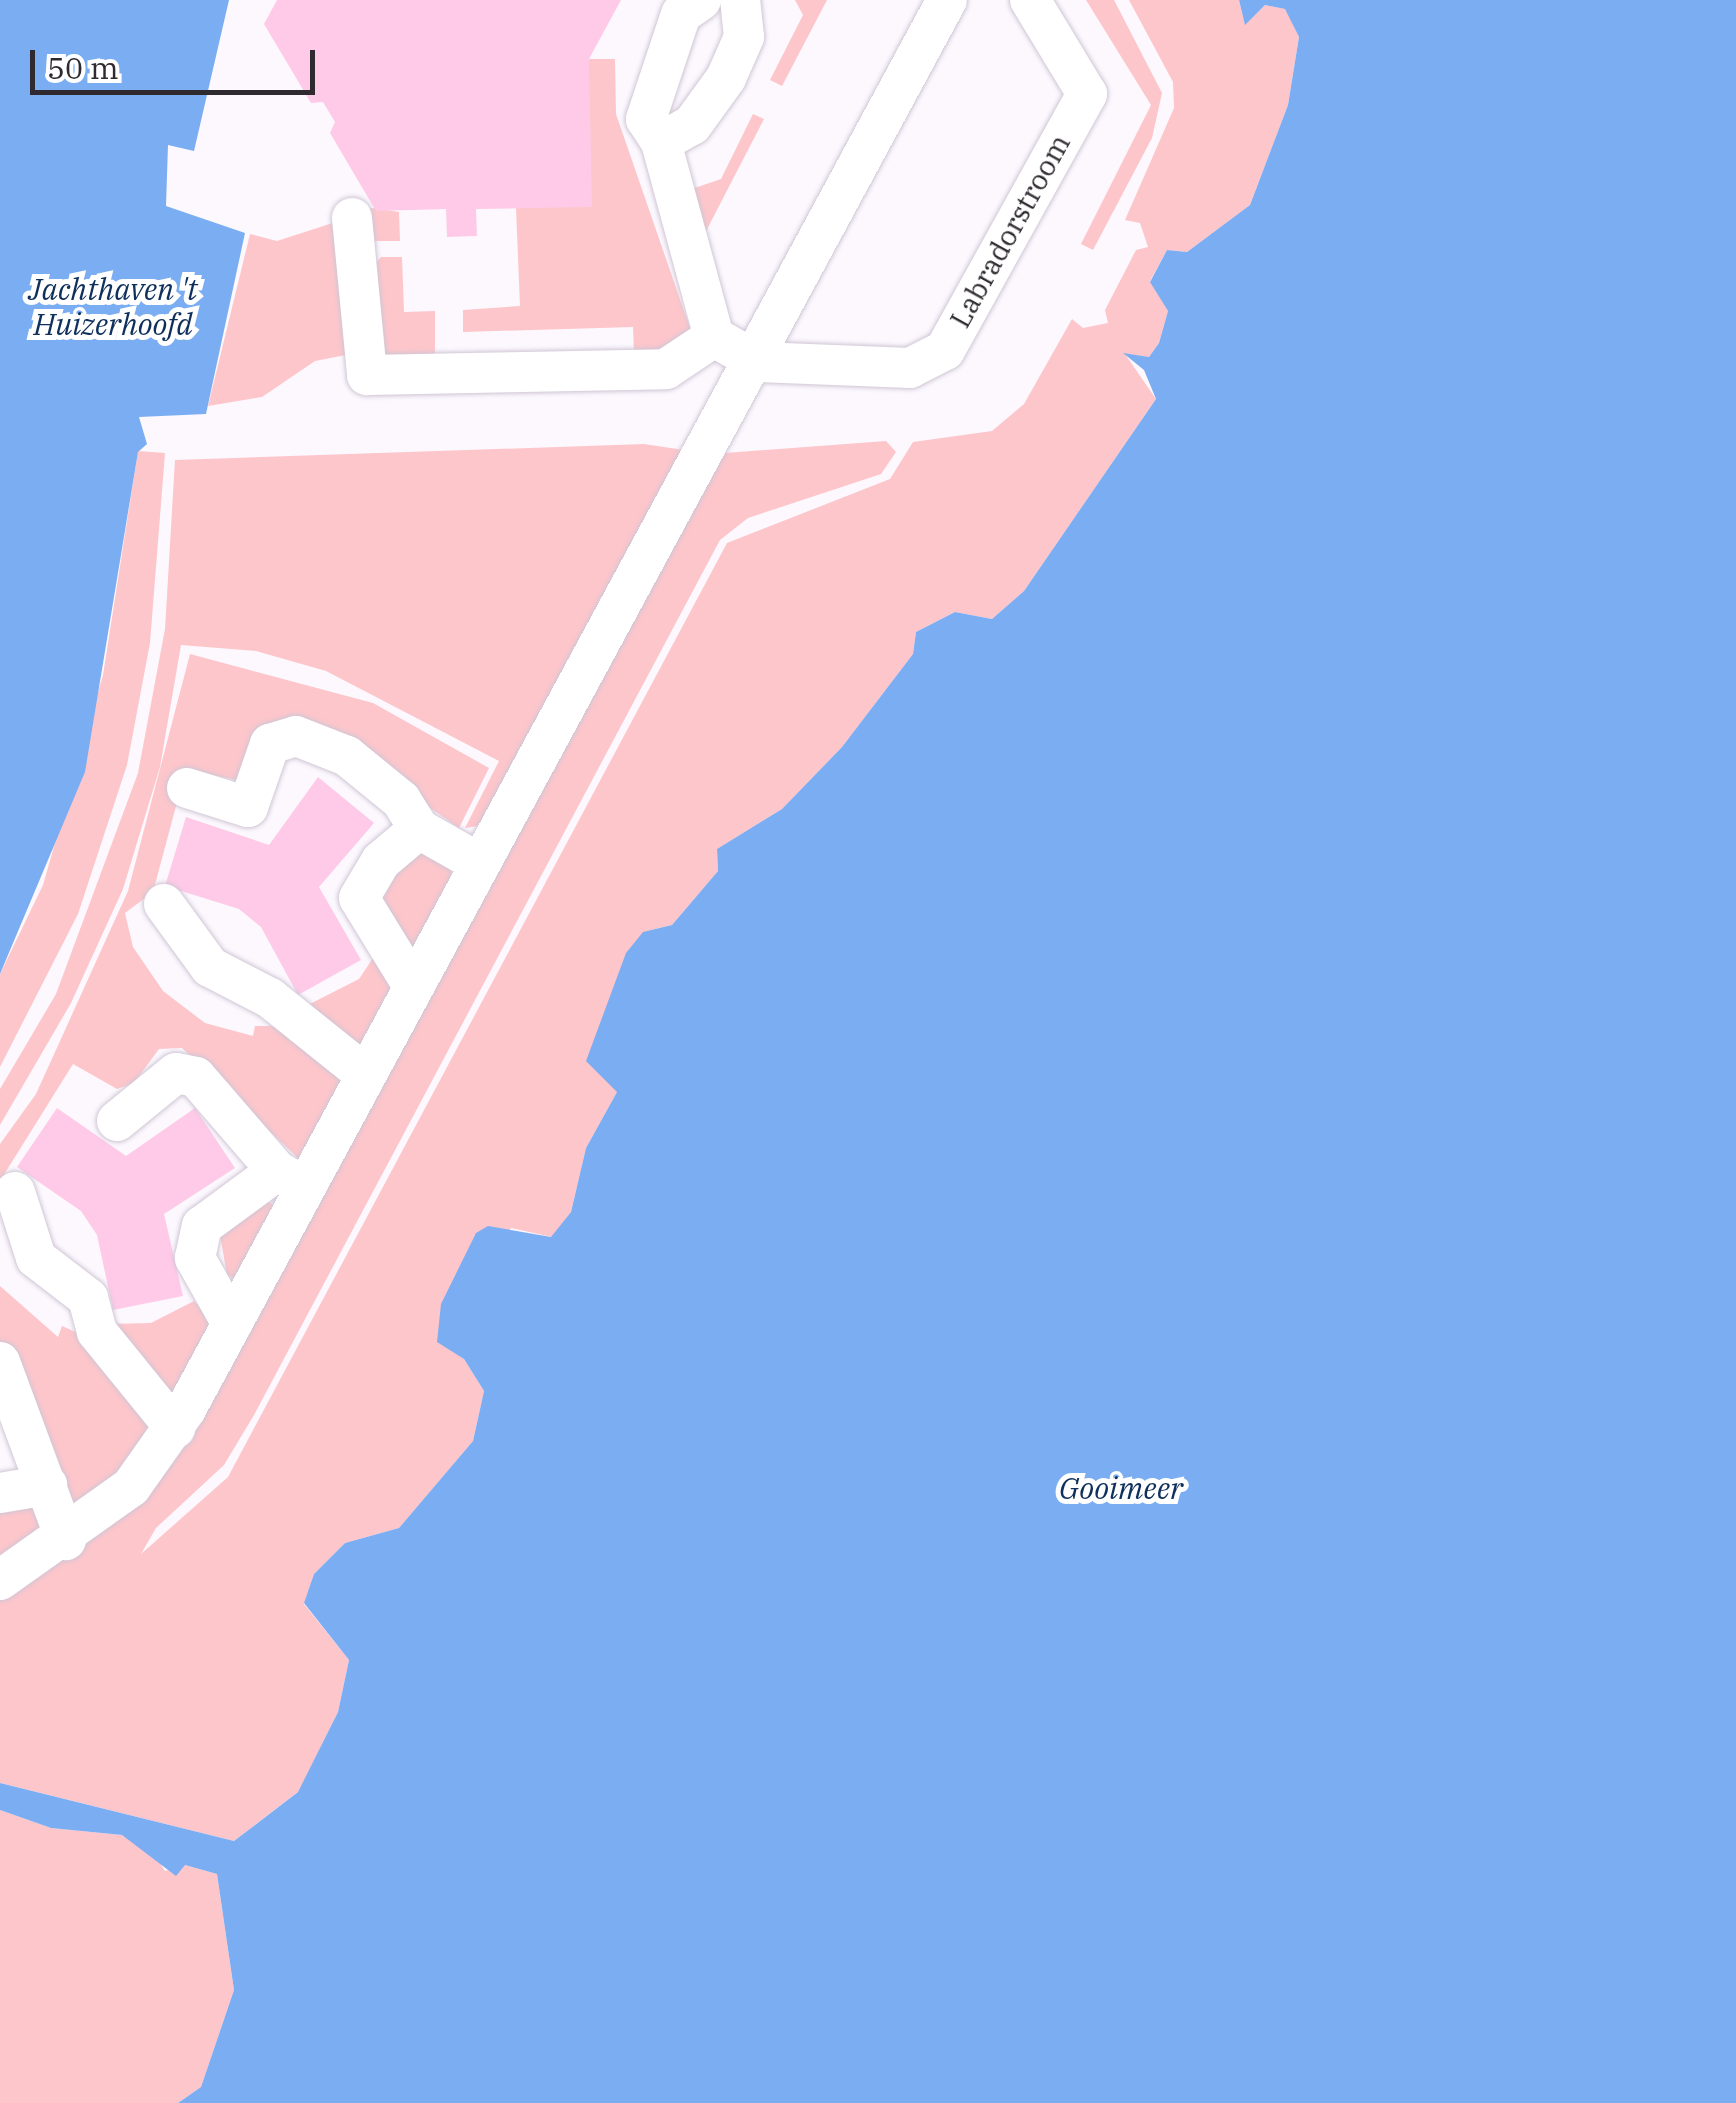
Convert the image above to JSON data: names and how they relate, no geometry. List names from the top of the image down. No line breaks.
{"streets":{"street":["Labradorstroom"]},"water":["Jachthaven 't Huizerhoofd","Gooimeer"],"scale_bar":"50 m"}
